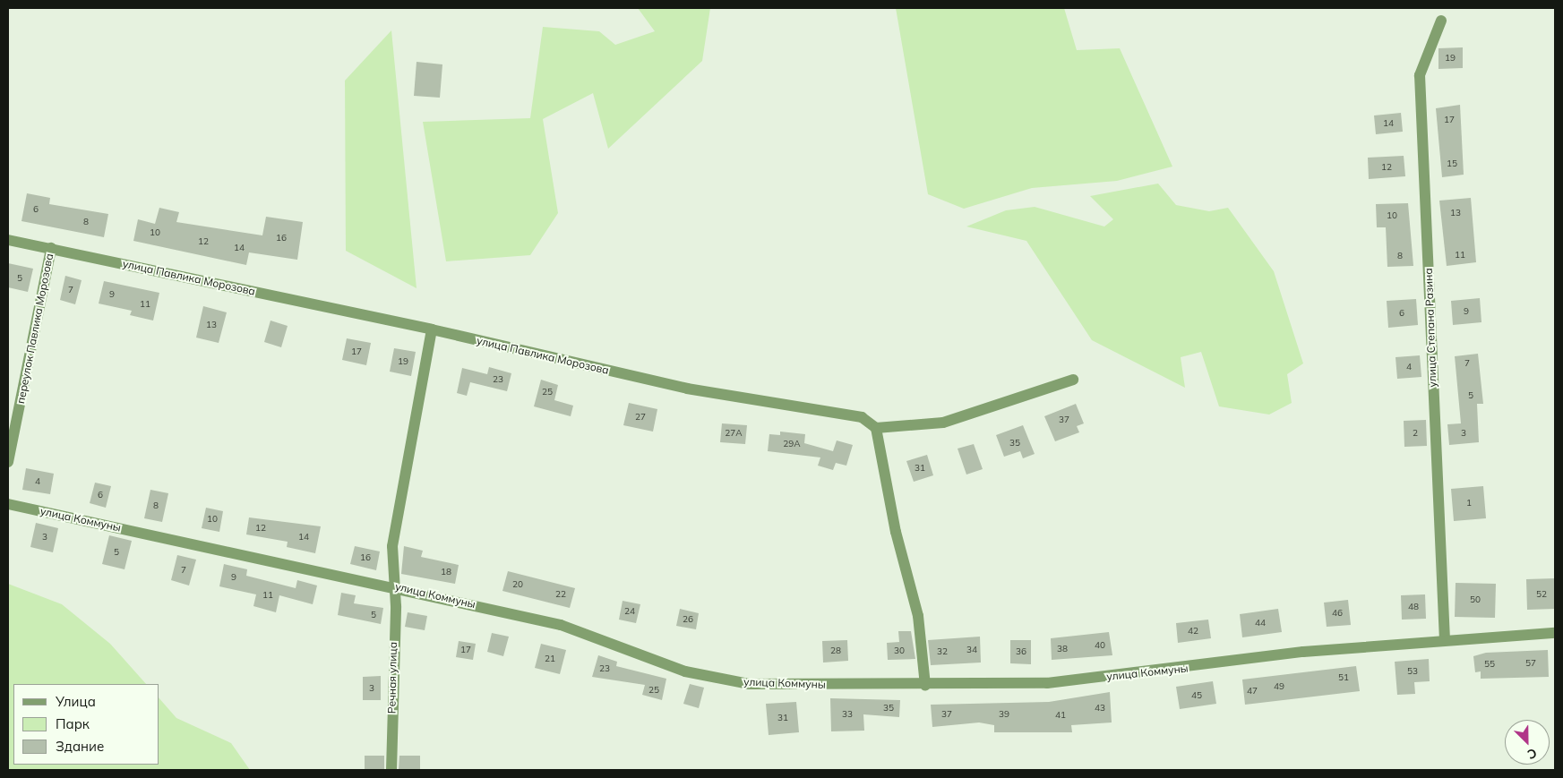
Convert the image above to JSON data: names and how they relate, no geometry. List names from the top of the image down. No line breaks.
{"streets":{"street":["улица Павлика Морозова","улица Степана Разина","переулок Павлика Морозова","улица Коммуны","Речная улица"]},"crossings":[["улица Павлика Морозова","переулок Павлика Морозова"],["улица Павлика Морозова","Речная улица"],["улица Степана Разина","улица Коммуны"],["улица Коммуны","Речная улица"]],"house_numbers":["19","17","14","15","12","6","13","10","8","10","16","12","14","11","8","5","7","9","11","9","6","13","17","19","7","4","23","25","5","27","37","27А","2","3","35","29А","31","4","6","1","8","10","12","3","14","5","16","7","18","9","20","22","52","11","50","48","24","46","5","26","44","42","40","38","17","34","28","30","32","36","21","57","55","23","53","51","49","3","25","47","45","35","43","33","37","39","41","31"],"legend":["Улица","Парк","Здание"],"north":"bottom right"}
